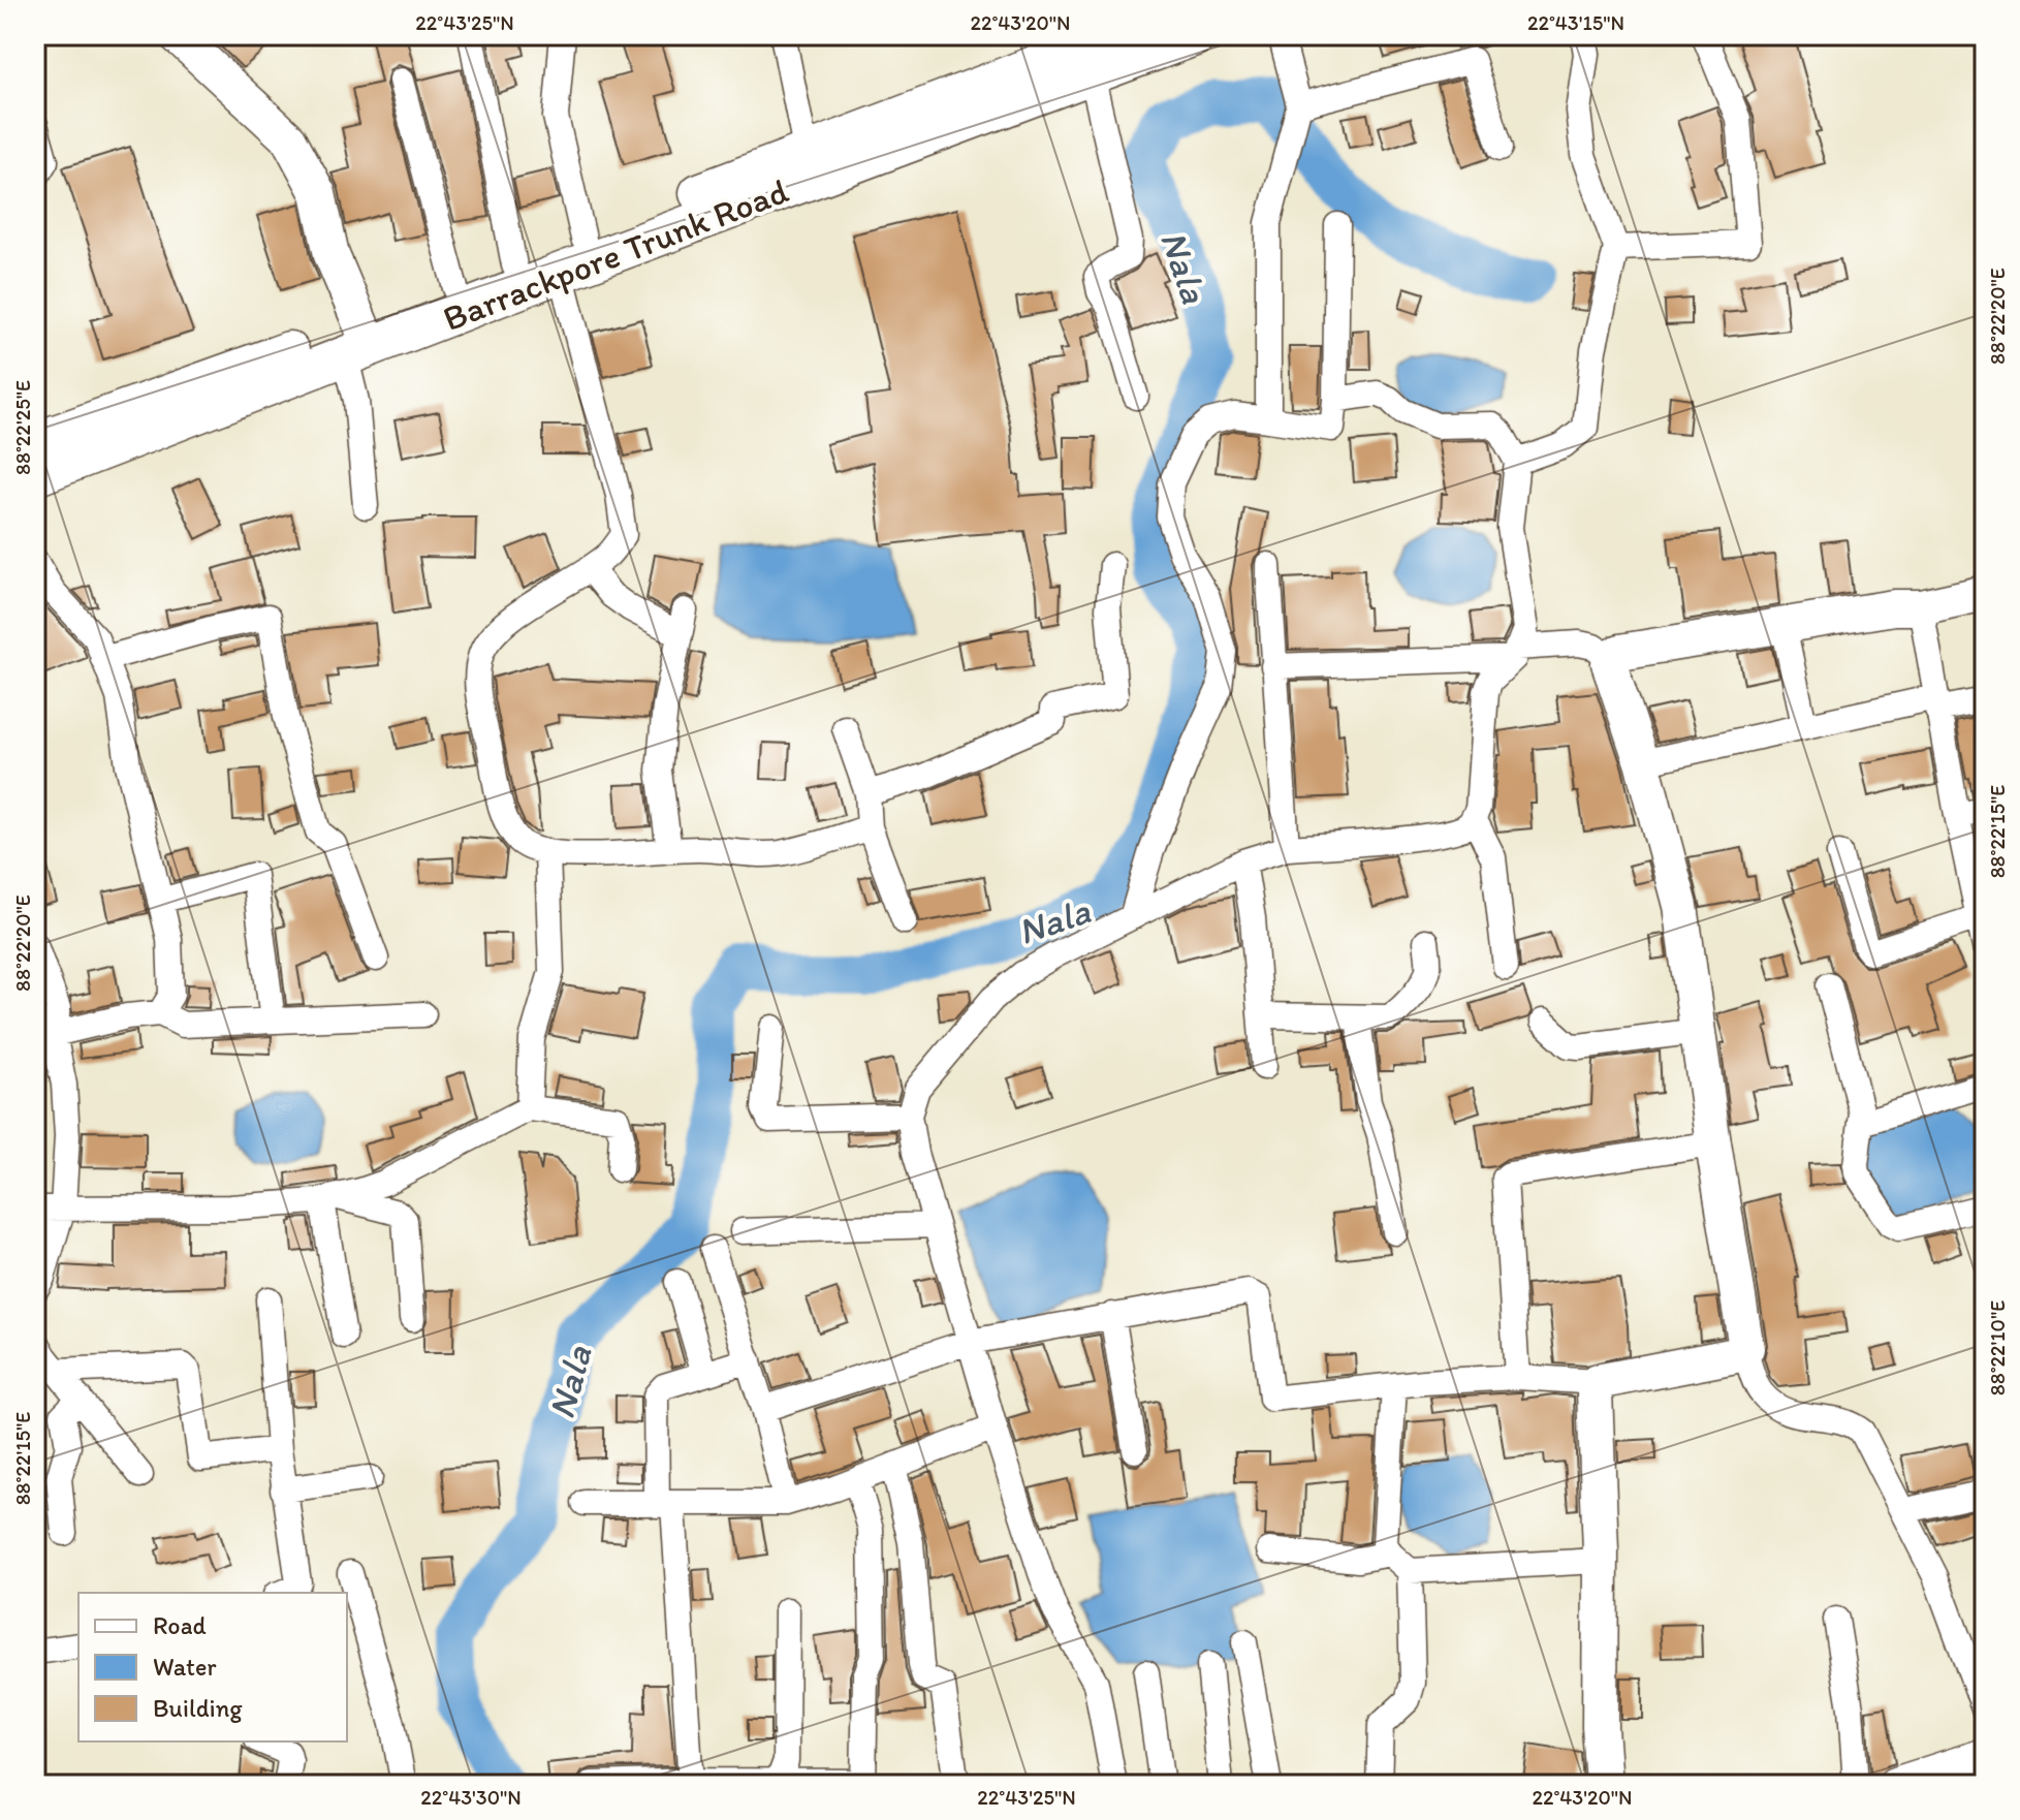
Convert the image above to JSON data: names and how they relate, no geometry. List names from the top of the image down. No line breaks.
{"streets":{"main road":["Barrackpore Trunk Road"]},"water":["Nala"],"legend":["Road","Water","Building"],"coordinates":["22°43'25\"N","22°43'20\"N","22°43'15\"N","88°22'20\"E","88°22'25\"E","88°22'15\"E","88°22'10\"E","22°43'30\"N"]}
